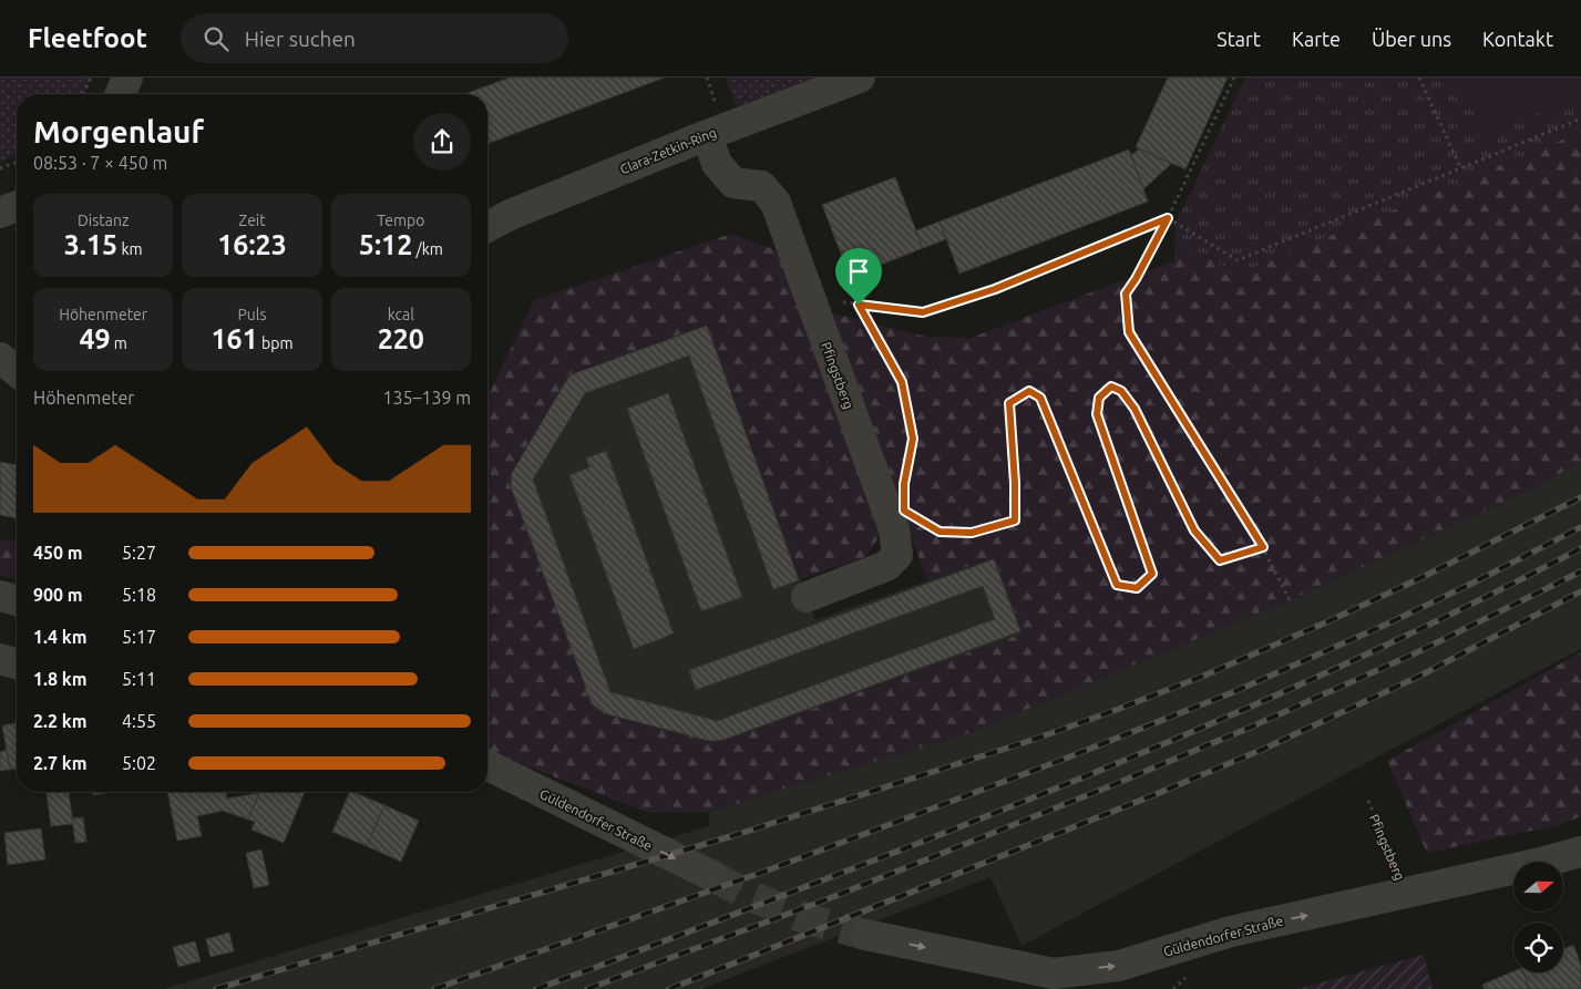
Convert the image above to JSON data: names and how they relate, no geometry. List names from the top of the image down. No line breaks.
{"streets":{"street":["Clara-Zetkin-Ring","Pfingstberg","Güldendorfer Straße"]},"crossings":[["Clara-Zetkin-Ring","Pfingstberg"],["Pfingstberg","Güldendorfer Straße"]],"one_way":["Güldendorfer Straße"],"north":"right","page":{"header":"Fleetfoot","search":"Hier suchen","nav":["Start","Karte","Über uns","Kontakt"],"heading":["Morgenlauf","08:53 · 7 × 450 m"],"stats":[["Distanz","3.15 km"],["Zeit","16:23"],["Tempo","5:12 /km"],["Höhenmeter","49 m"],["Puls","161 bpm"],["kcal","220"]],"chart":["Höhenmeter","135–139 m"],"list":[{"name":"450 m","note":"5:27"},{"name":"900 m","note":"5:18"},{"name":"1.4 km","note":"5:17"},{"name":"1.8 km","note":"5:11"},{"name":"2.2 km","note":"4:55"},{"name":"2.7 km","note":"5:02"}]}}
